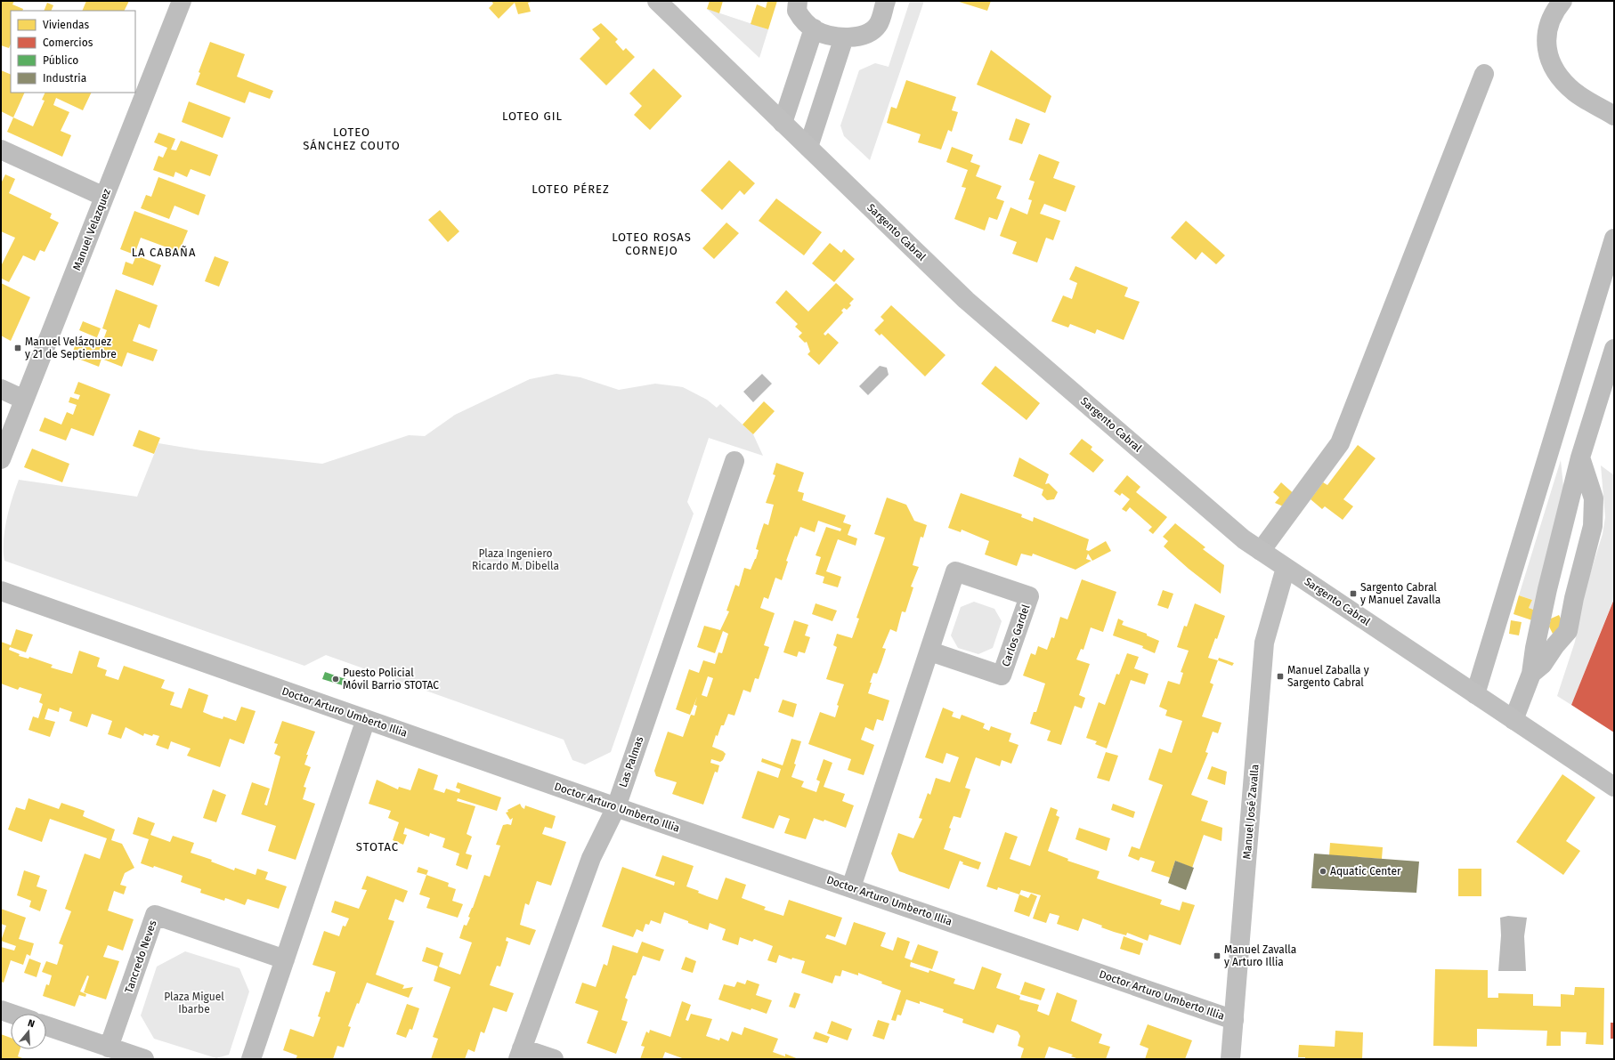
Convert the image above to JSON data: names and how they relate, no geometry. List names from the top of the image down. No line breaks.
{"streets":{"main road":["Sargento Cabral","Manuel José Zavalla"],"street":["Manuel Velazquez","Carlos Gardel","Doctor Arturo Umberto Illia","Las Palmas","Tancredo Neves"]},"crossings":[["Sargento Cabral","Manuel José Zavalla"],["Carlos Gardel","Doctor Arturo Umberto Illia"],["Doctor Arturo Umberto Illia","Las Palmas"],["Doctor Arturo Umberto Illia","Manuel José Zavalla"]],"districts":["LOTEO GIL","LOTEO SÁNCHEZ COUTO","LOTEO PÉREZ","LOTEO ROSAS CORNEJO","LA CABAÑA","STOTAC"],"parks":["Plaza Ingeniero Ricardo M. Dibella","Plaza Miguel Ibarbe"],"places":{"transit":["Manuel Velázquez y 21 de Septiembre","Sargento Cabral y Manuel Zavalla","Manuel Zaballa y Sargento Cabral","Manuel Zavalla y Arturo Illia"],"other":["Puesto Policial Móvil Barrio STOTAC","Aquatic Center"]},"legend":["Viviendas","Comercios","Público","Industria"],"north":"top"}
